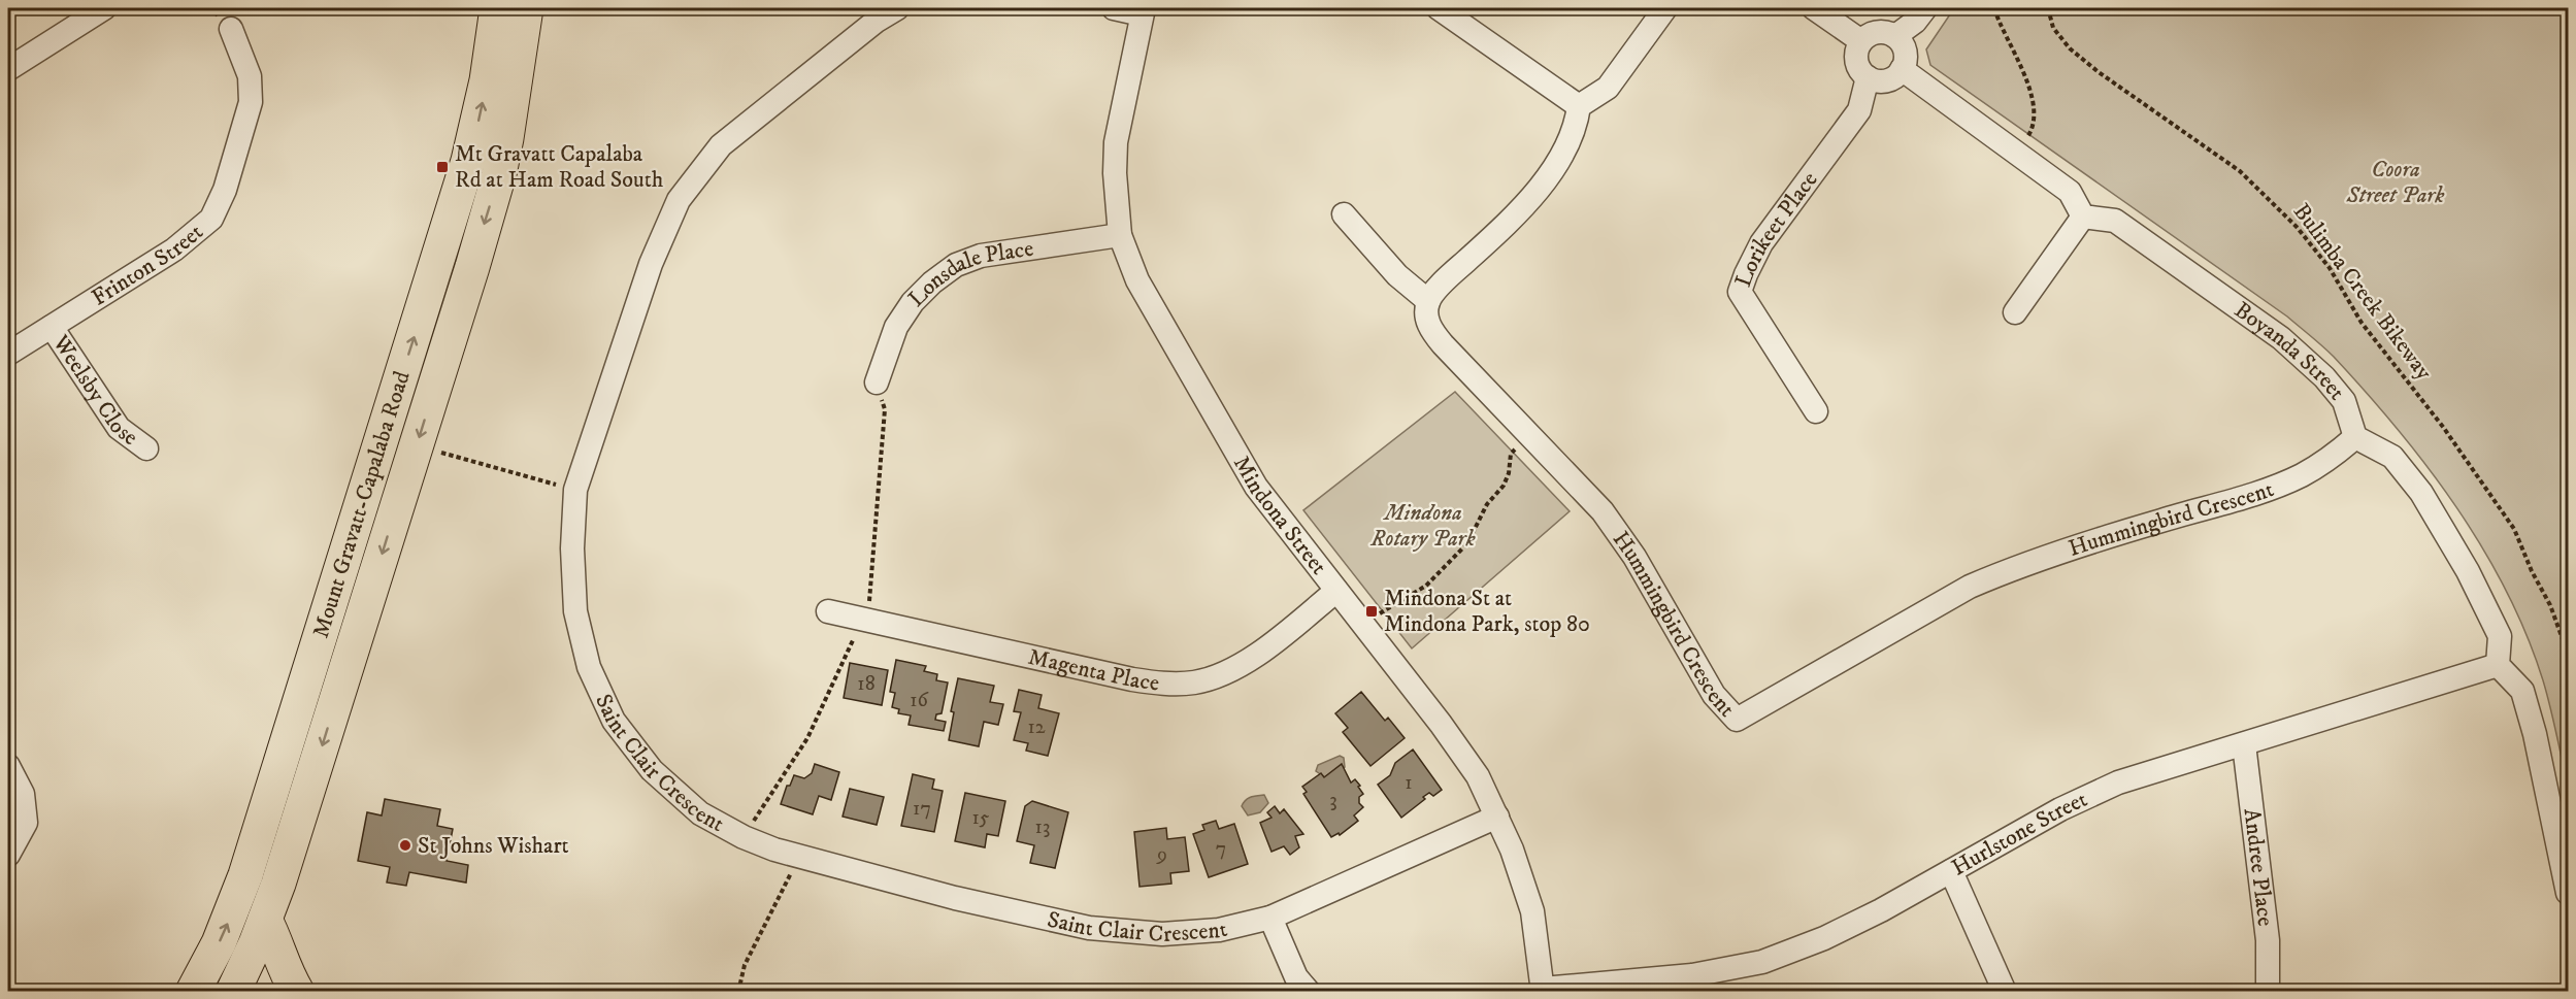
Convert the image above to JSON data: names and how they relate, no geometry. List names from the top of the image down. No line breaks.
{"streets":{"highway":["Mount Gravatt-Capalaba Road"],"street":["Lorikeet Place","Frinton Street","Lonsdale Place","Boyanda Street","Weelsby Close","Mindona Street","Hummingbird Crescent","Magenta Place","Saint Clair Crescent","Hurlstone Street","Andree Place"],"path":["Bulimba Creek Bikeway"]},"crossings":[["Frinton Street","Weelsby Close"],["Lonsdale Place","Mindona Street"],["Boyanda Street","Hummingbird Crescent"],["Mindona Street","Magenta Place"],["Mindona Street","Saint Clair Crescent"],["Mindona Street","Hurlstone Street"],["Hurlstone Street","Andree Place"]],"parks":["Coora Street Park","Mindona Rotary Park"],"places":{"transit":["Mt Gravatt Capalaba Rd at Ham Road South","Mindona St at Mindona Park, stop 80"],"other":["St Johns Wishart"]},"house_numbers":["18","16","12","1","3","17","15","13","7","9"]}
